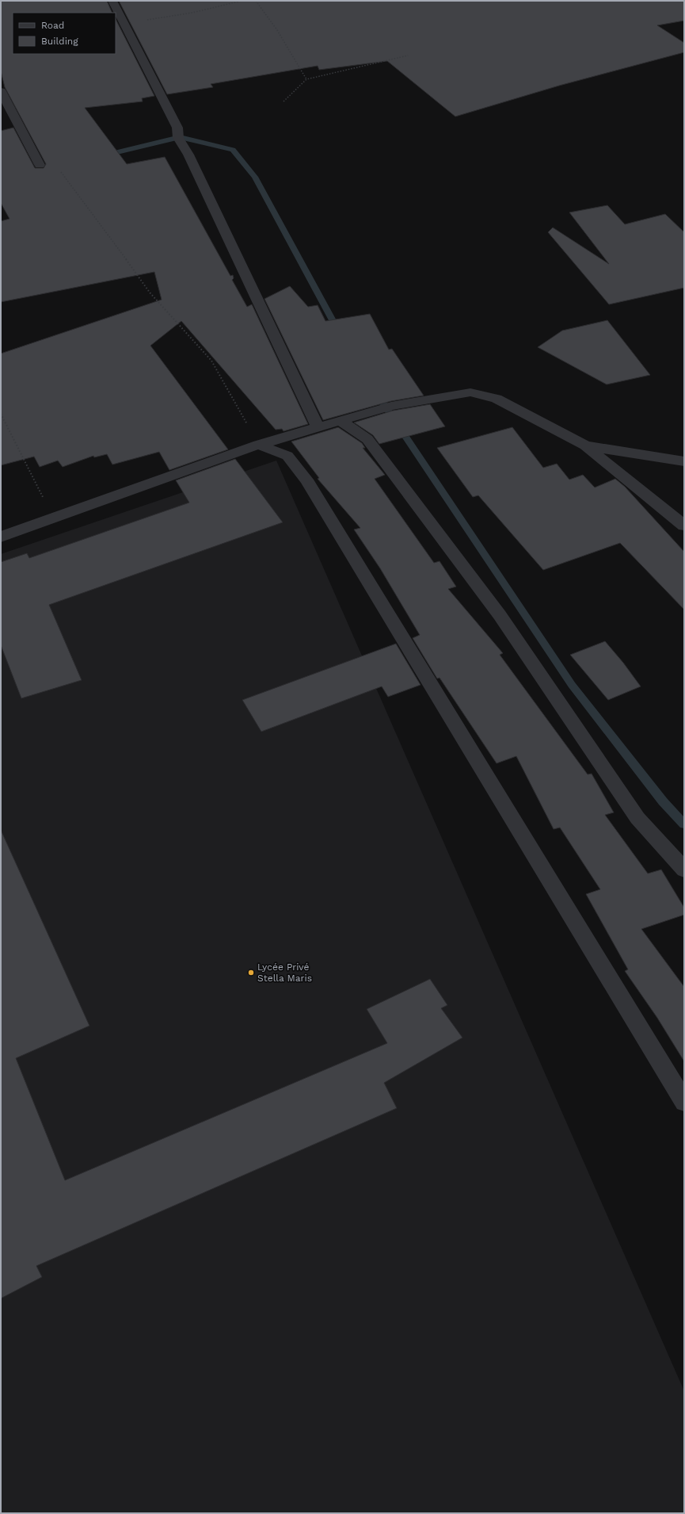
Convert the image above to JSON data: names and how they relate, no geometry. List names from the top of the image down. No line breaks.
{"places":["Lycée Privé Stella Maris"],"legend":["Road","Building"]}
